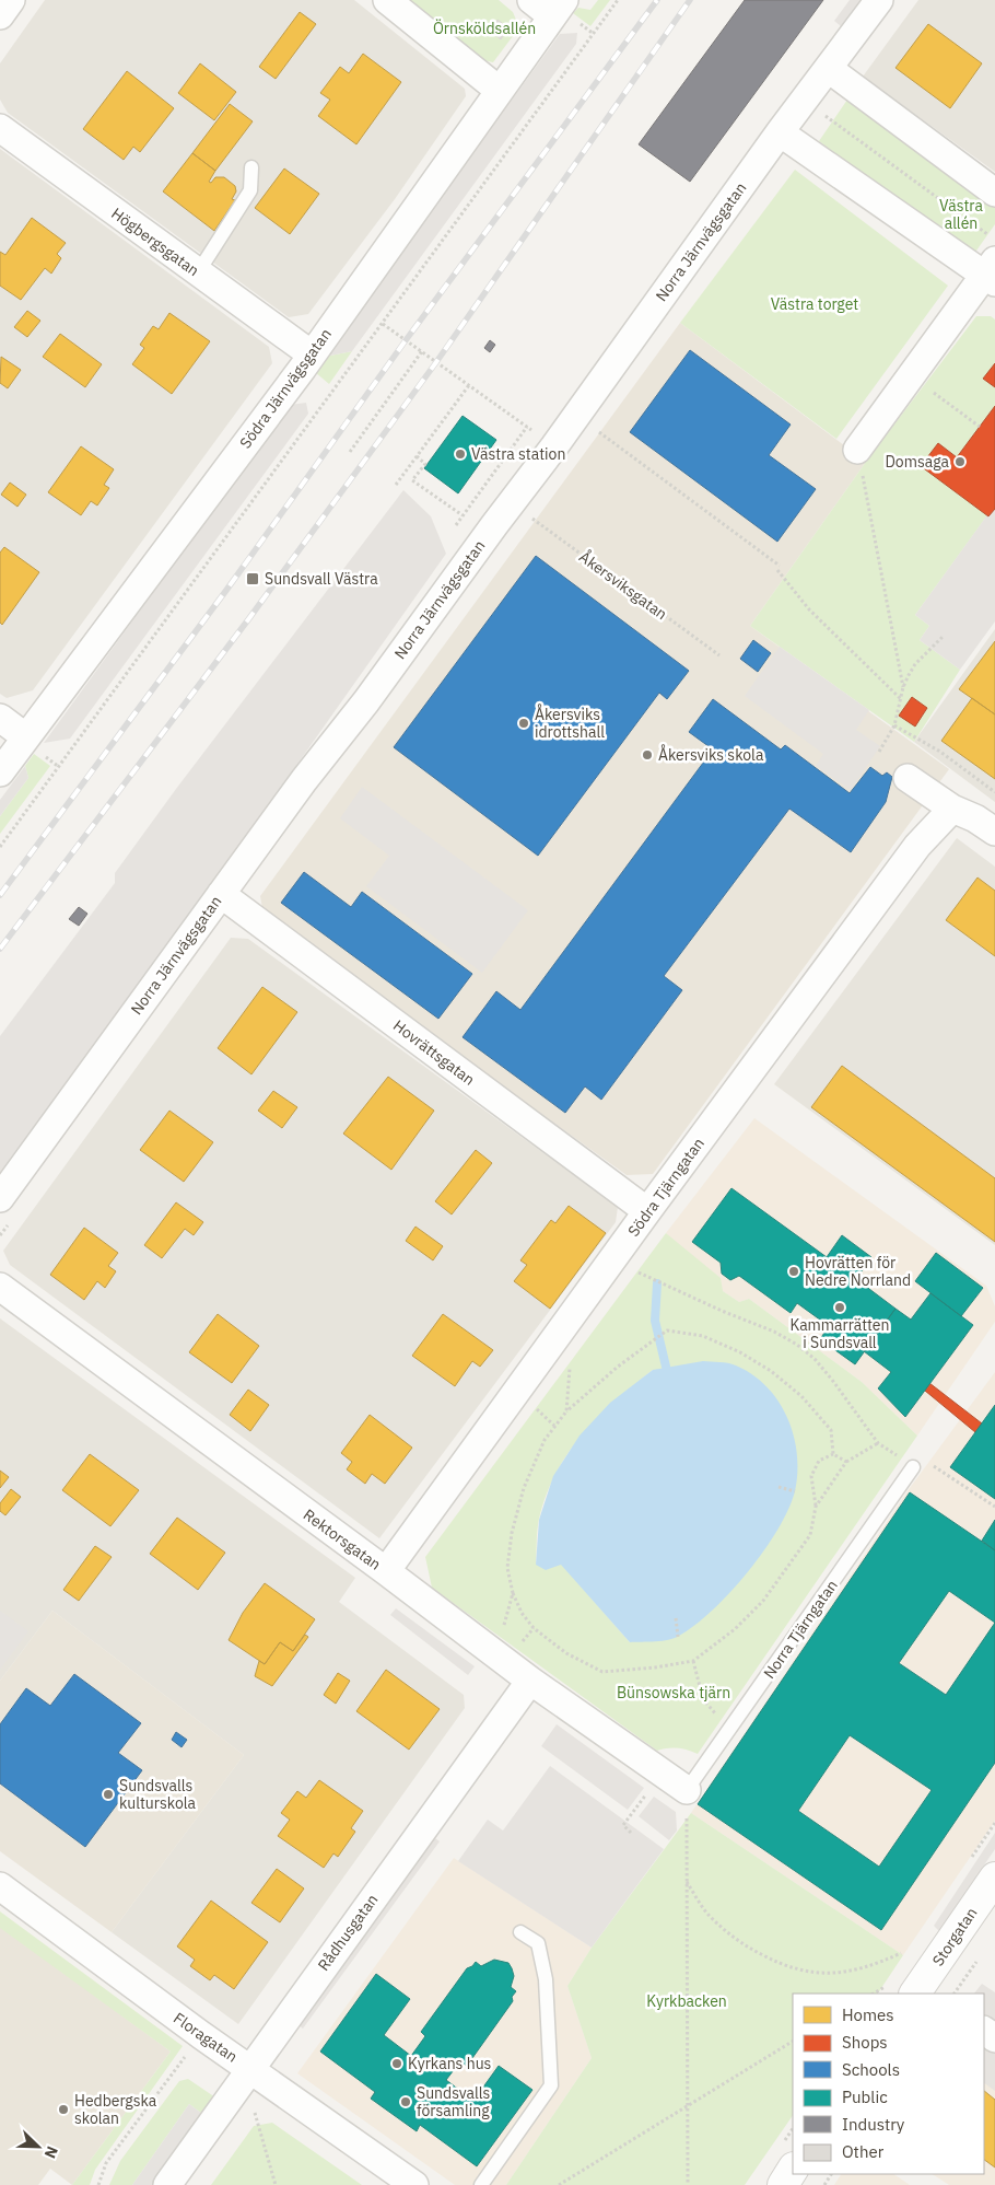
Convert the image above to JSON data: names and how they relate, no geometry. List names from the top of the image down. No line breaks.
{"streets":{"street":["Högbergsgatan","Norra Järnvägsgatan","Södra Järnvägsgatan","Hovrättsgatan","Södra Tjärngatan","Rektorsgatan","Rådhusgatan","Storgatan","Floragatan"],"lane":["Norra Tjärngatan"],"path":["Åkersviksgatan"]},"crossings":[["Högbergsgatan","Södra Järnvägsgatan"],["Norra Järnvägsgatan","Hovrättsgatan"],["Hovrättsgatan","Södra Tjärngatan"],["Södra Tjärngatan","Rektorsgatan"],["Rektorsgatan","Norra Tjärngatan"],["Rektorsgatan","Rådhusgatan"],["Rådhusgatan","Floragatan"]],"parks":["Örnsköldsallén","Västra allén","Västra torget","Bünsowska tjärn","Kyrkbacken"],"places":{"other":["Västra station","Domsaga","Åkersviks idrottshall","Åkersviks skola","Hovrätten för Nedre Norrland","Kammarrätten i Sundsvall","Sundsvalls kulturskola","Kyrkans hus","Sundsvalls församling","Hedbergska skolan"],"transit":["Sundsvall Västra"]},"legend":["Homes","Shops","Schools","Public","Industry","Other"],"north":"bottom right"}
